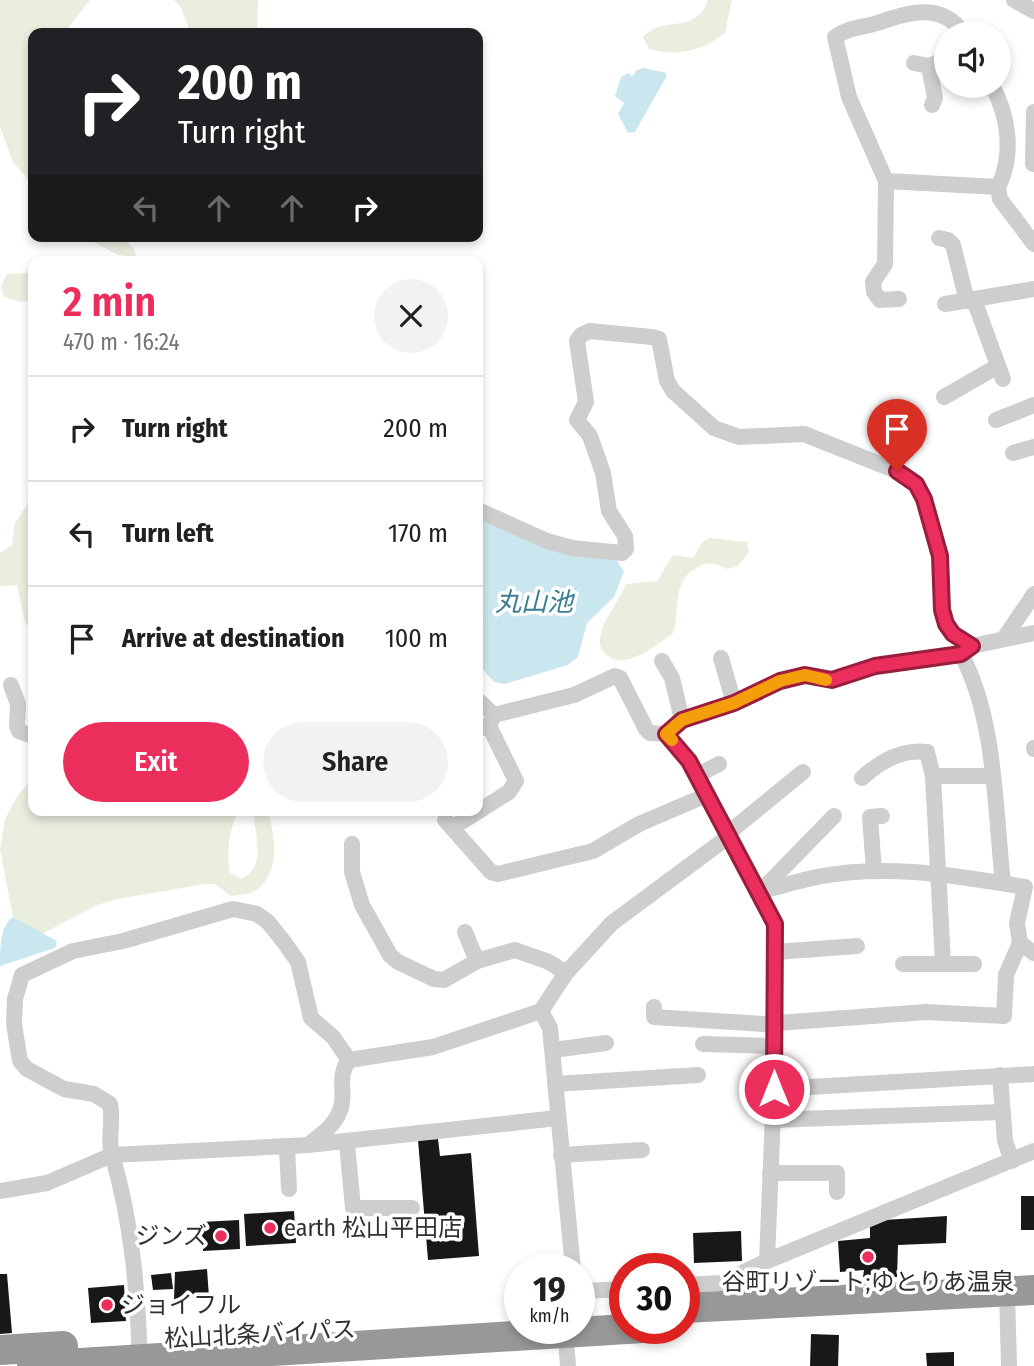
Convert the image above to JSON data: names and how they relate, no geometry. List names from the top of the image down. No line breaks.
{"streets":{"highway":["松山北条バイパス"]},"water":["丸山池"],"places":["earth 松山平田店","ジンズ","谷町リゾート;ゆとりあ温泉","ジョイフル"],"page":{"turn":["200 m","Turn right"],"heading":["2 min","470 m · 16:24"],"list":[{"name":"Turn right","value":"200 m"},{"name":"Turn left","value":"170 m"},{"name":"Arrive at destination","value":"100 m"}],"buttons":["Exit","Share"],"speed":"19 km/h","limit":"30"}}
